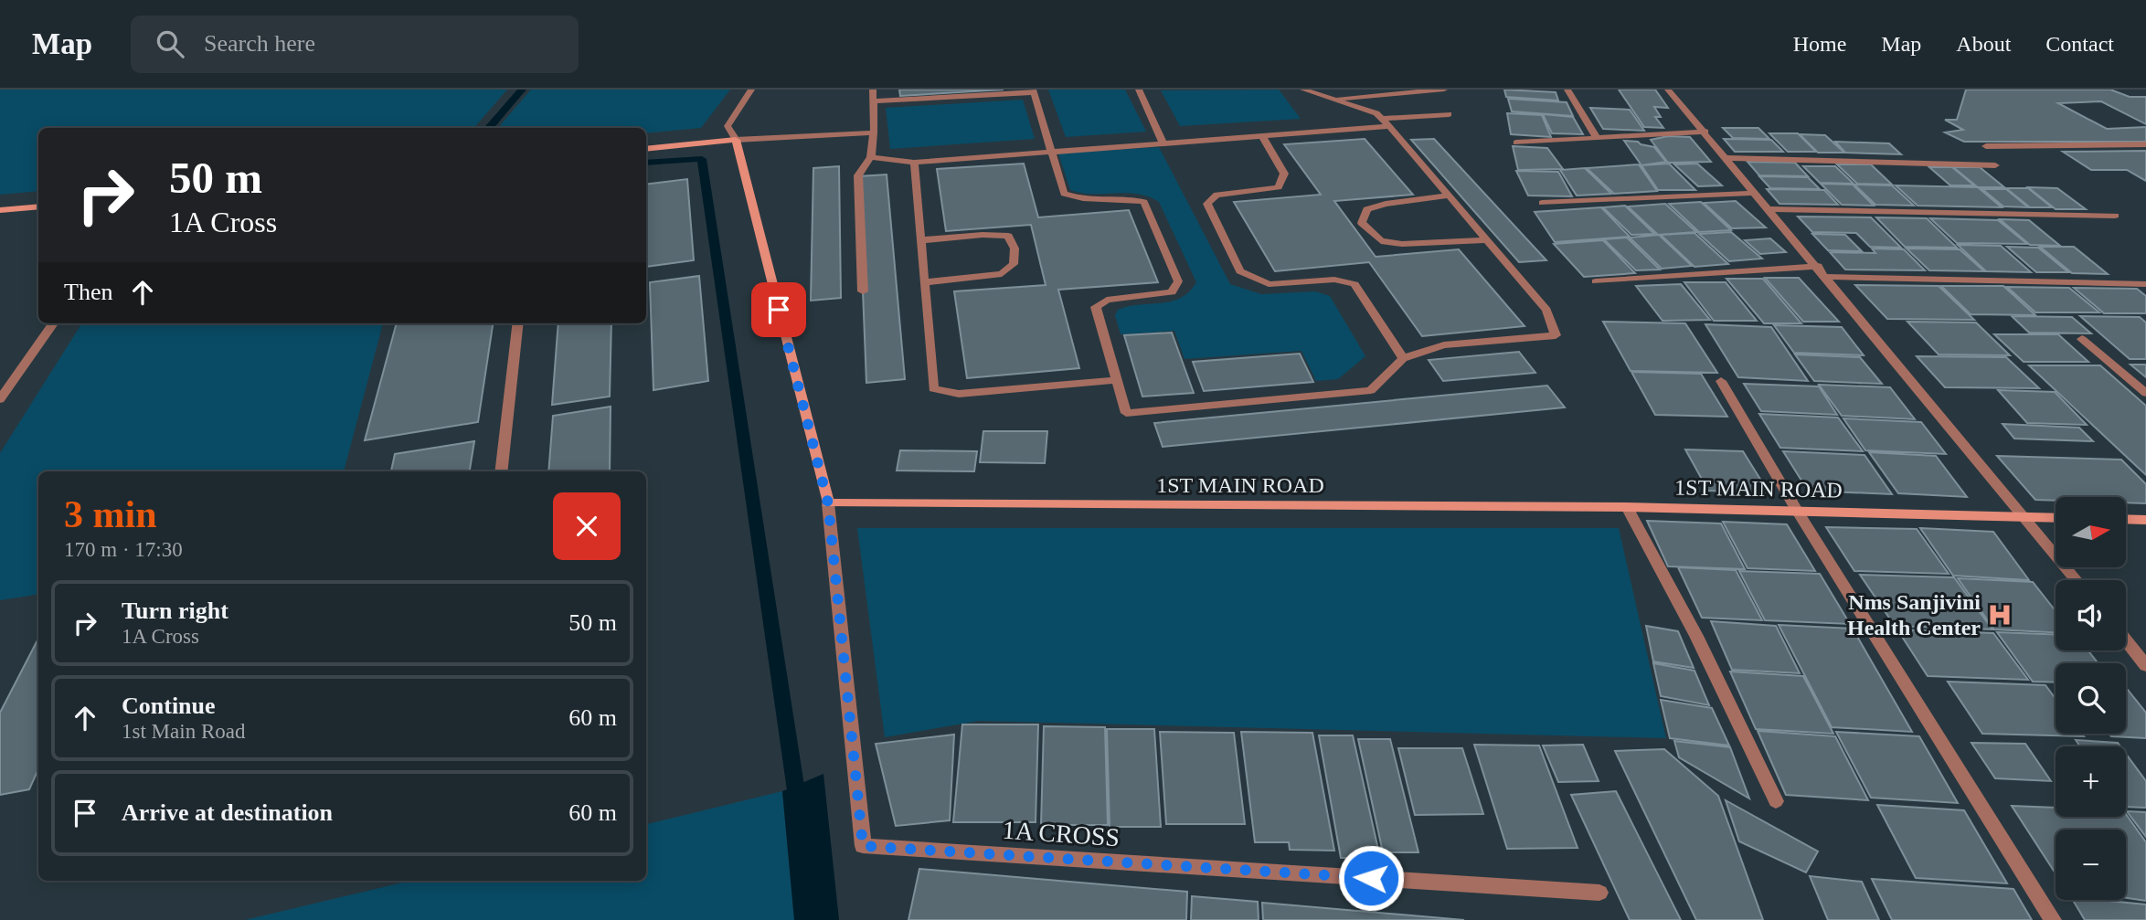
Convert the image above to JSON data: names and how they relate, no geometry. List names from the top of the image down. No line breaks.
{"streets":{"street":["1ST MAIN ROAD","1A CROSS"]},"crossings":[["1ST MAIN ROAD","1A CROSS"]],"places":{"hospital":["Nms Sanjivini Health Center"]},"north":"right","page":{"header":"Map","search":"Search here","nav":["Home","Map","About","Contact"],"turn":["50 m","1A Cross"],"then":"Then","heading":["3 min","170 m · 17:30"],"map_buttons":["+","−"],"list":[{"name":"Turn right","note":"1A Cross","value":"50 m"},{"name":"Continue","note":"1st Main Road","value":"60 m"},{"name":"Arrive at destination","value":"60 m"}]}}
